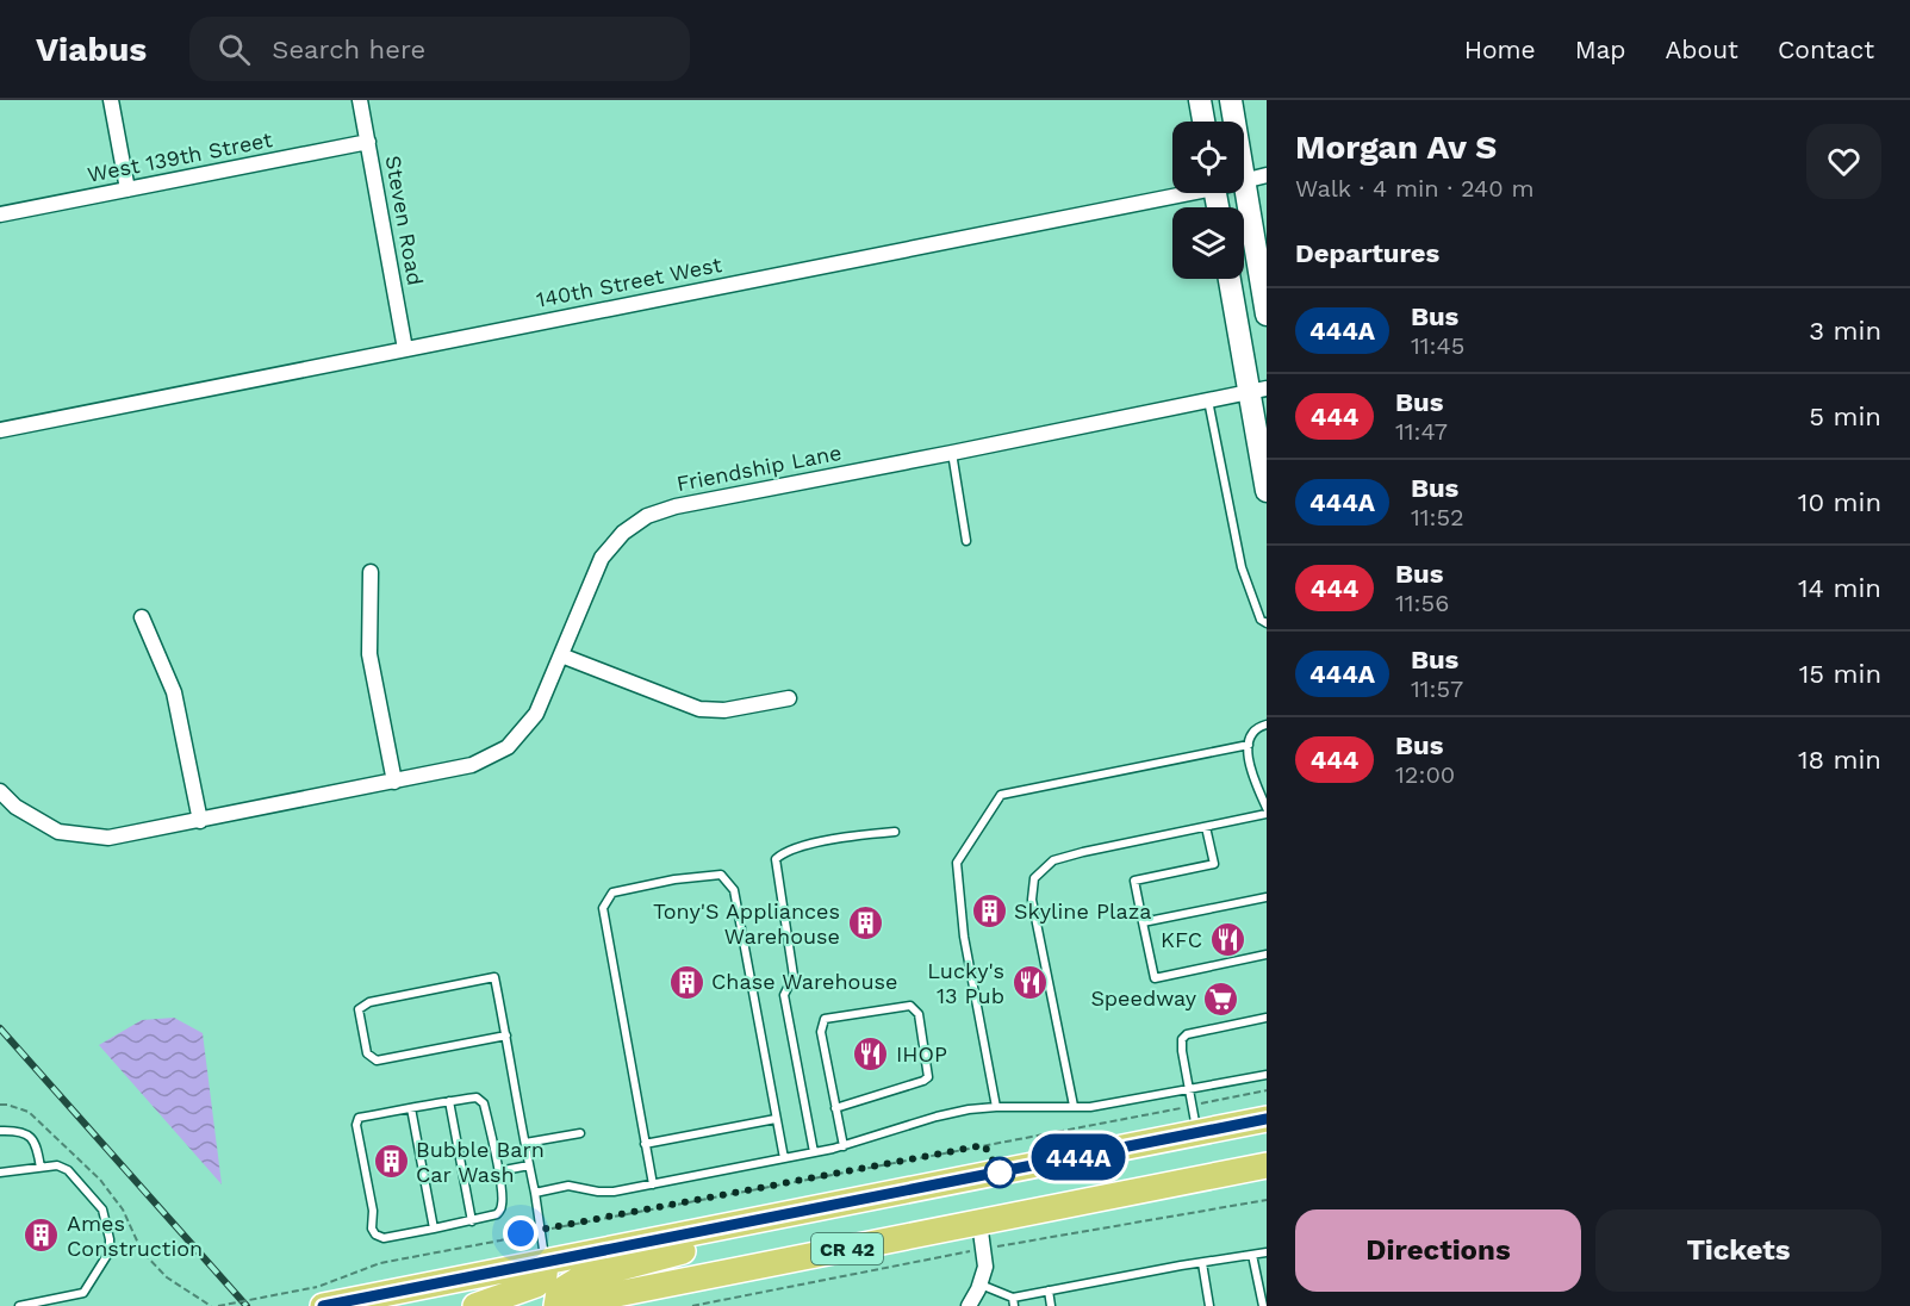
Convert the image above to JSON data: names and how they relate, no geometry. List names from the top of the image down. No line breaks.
{"streets":{"highway":["CR 42"],"street":["West 139th Street","Steven Road","140th Street West","Friendship Lane"]},"crossings":[["West 139th Street","Steven Road"],["Steven Road","140th Street West"]],"places":{"building":["Skyline Plaza","Tony'S Appliances Warehouse","Chase Warehouse","Bubble Barn Car Wash","Ames Construction"],"restaurant":["KFC","Lucky's 13 Pub","IHOP"],"supermarket":["Speedway"]},"lines":["bus line 444A"],"page":{"header":"Viabus","search":"Search here","nav":["Home","Map","About","Contact"],"on_map":"444A","heading":[["Morgan Av S","Walk · 4 min · 240 m"],"Departures"],"list":[{"mark":"444A","name":"Bus","note":"11:45","value":"3 min"},{"mark":"444","name":"Bus","note":"11:47","value":"5 min"},{"mark":"444A","name":"Bus","note":"11:52","value":"10 min"},{"mark":"444","name":"Bus","note":"11:56","value":"14 min"},{"mark":"444A","name":"Bus","note":"11:57","value":"15 min"},{"mark":"444","name":"Bus","note":"12:00","value":"18 min"}],"buttons":["Directions","Tickets"]}}
